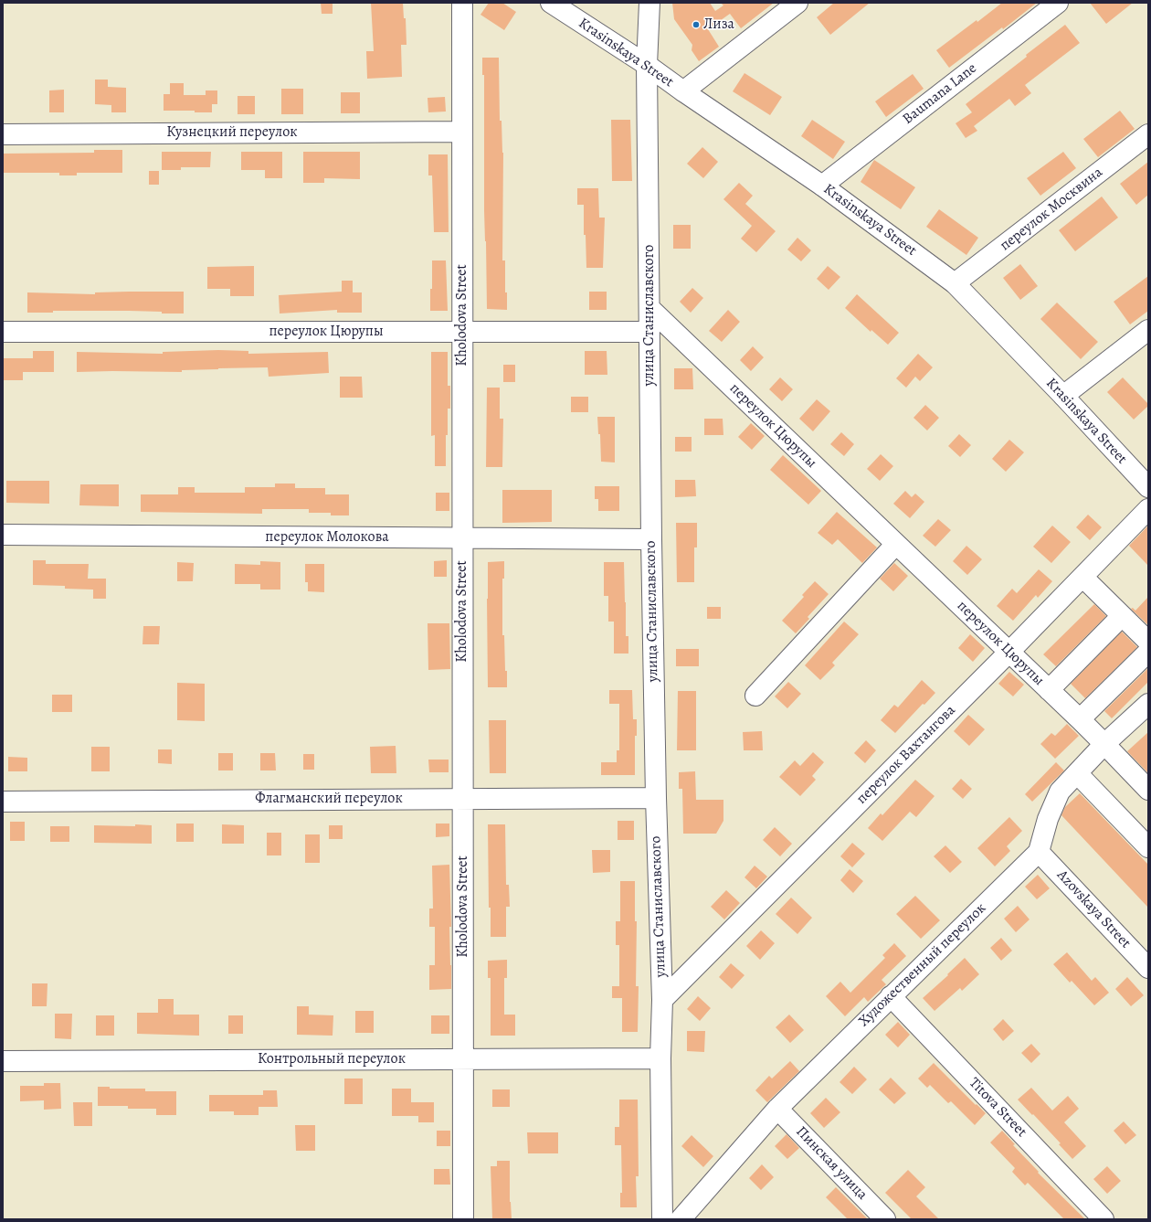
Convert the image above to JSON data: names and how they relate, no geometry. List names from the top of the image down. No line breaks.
{"streets":{"street":["Krasinskaya Street","Baumana Lane","Кузнецкий переулок","переулок Москвина","Kholodova Street","улица Станиславского","переулок Цюрупы","переулок Молокова","переулок Вахтангова","Флагманский переулок","Azovskaya Street","Художественный переулок","Контрольный переулок","Titova Street","Пинская улица"]},"crossings":[["Krasinskaya Street","Baumana Lane"],["Krasinskaya Street","переулок Москвина"],["Krasinskaya Street","улица Станиславского"],["Кузнецкий переулок","Kholodova Street"],["Kholodova Street","переулок Цюрупы"],["Kholodova Street","переулок Молокова"],["Kholodova Street","Флагманский переулок"],["Kholodova Street","Контрольный переулок"],["улица Станиславского","переулок Цюрупы"],["улица Станиславского","переулок Молокова"],["улица Станиславского","переулок Вахтангова"],["улица Станиславского","Флагманский переулок"],["улица Станиславского","Контрольный переулок"],["переулок Цюрупы","переулок Вахтангова"],["Azovskaya Street","Художественный переулок"],["Художественный переулок","Titova Street"],["Художественный переулок","Пинская улица"]],"places":["Лиза"]}
